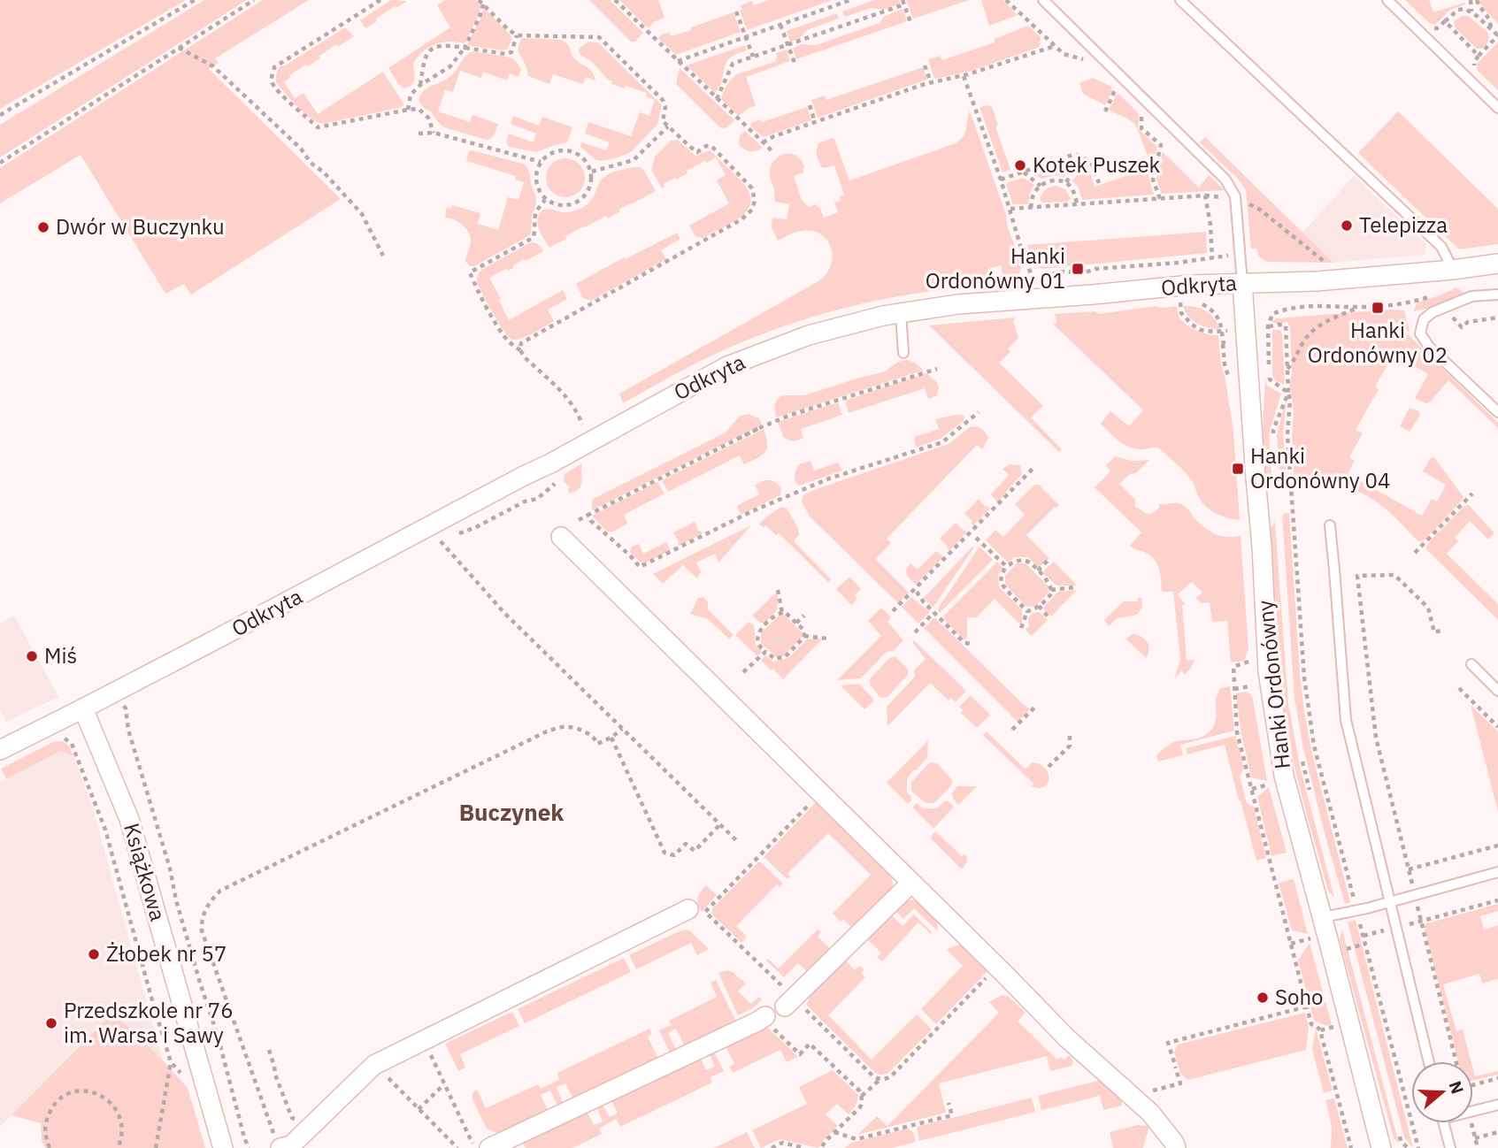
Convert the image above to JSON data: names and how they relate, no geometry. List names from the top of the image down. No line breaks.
{"streets":{"street":["Odkryta","Hanki Ordonówny","Książkowa"]},"crossings":[["Odkryta","Hanki Ordonówny"],["Odkryta","Książkowa"]],"districts":["Buczynek"],"places":{"other":["Kotek Puszek","Telepizza","Dwór w Buczynku","Miś","Żłobek nr 57","Soho","Przedszkole nr 76 im. Warsa i Sawy"],"transit":["Hanki Ordonówny 01","Hanki Ordonówny 02","Hanki Ordonówny 04"]},"north":"right"}
